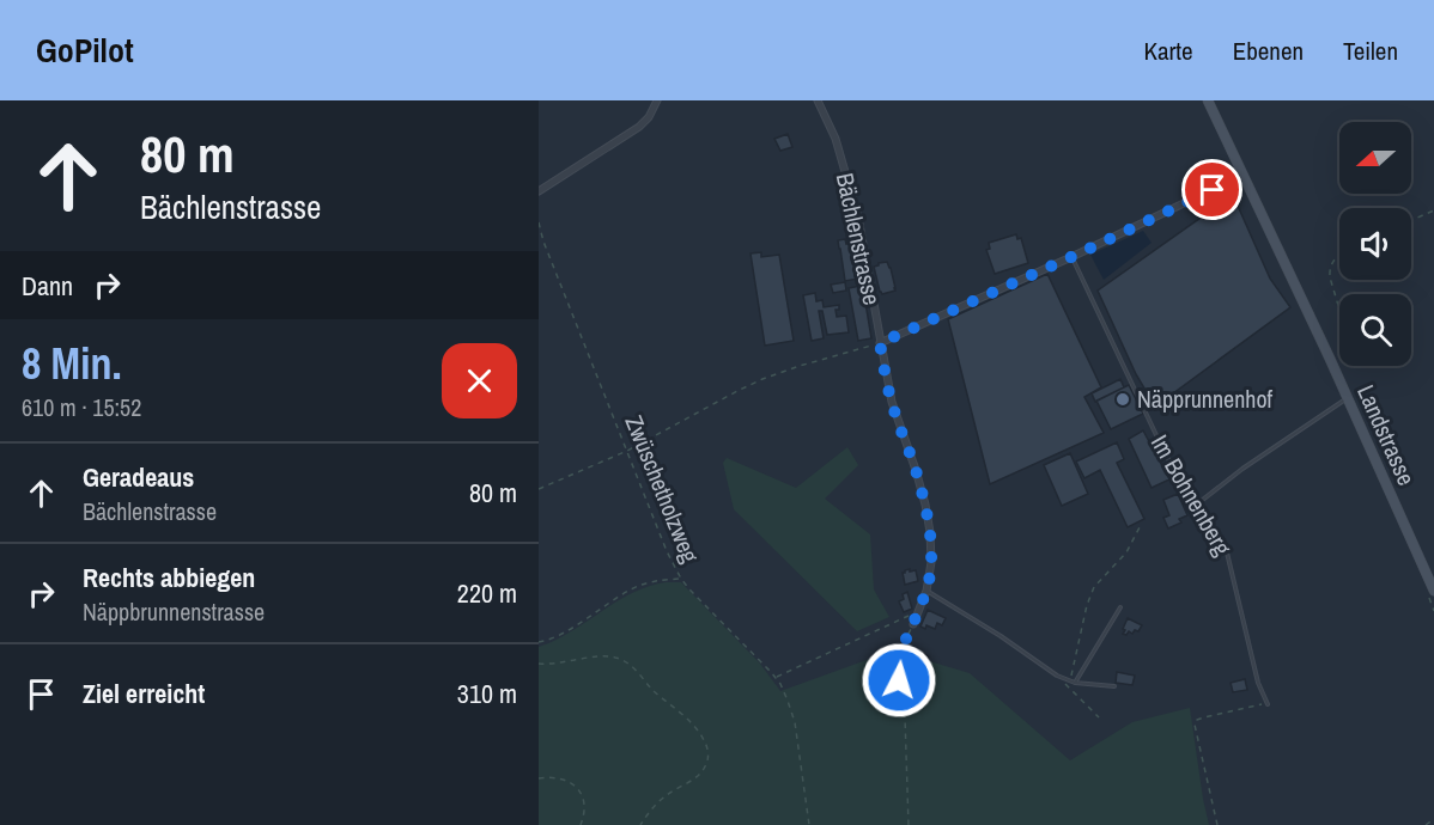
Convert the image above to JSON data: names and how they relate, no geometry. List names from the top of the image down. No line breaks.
{"streets":{"main road":["Landstrasse"],"street":["Bächlenstrasse"],"lane":["Im Bohnenberg"],"path":["Zwüschetholzweg"]},"places":["Näpprunnenhof"],"north":"left","page":{"header":"GoPilot","nav":["Karte","Ebenen","Teilen"],"turn":["80 m","Bächlenstrasse"],"then":"Dann","heading":["8 Min.","610 m · 15:52"],"list":[{"name":"Geradeaus","note":"Bächlenstrasse","value":"80 m"},{"name":"Rechts abbiegen","note":"Näppbrunnenstrasse","value":"220 m"},{"name":"Ziel erreicht","value":"310 m"}]}}
